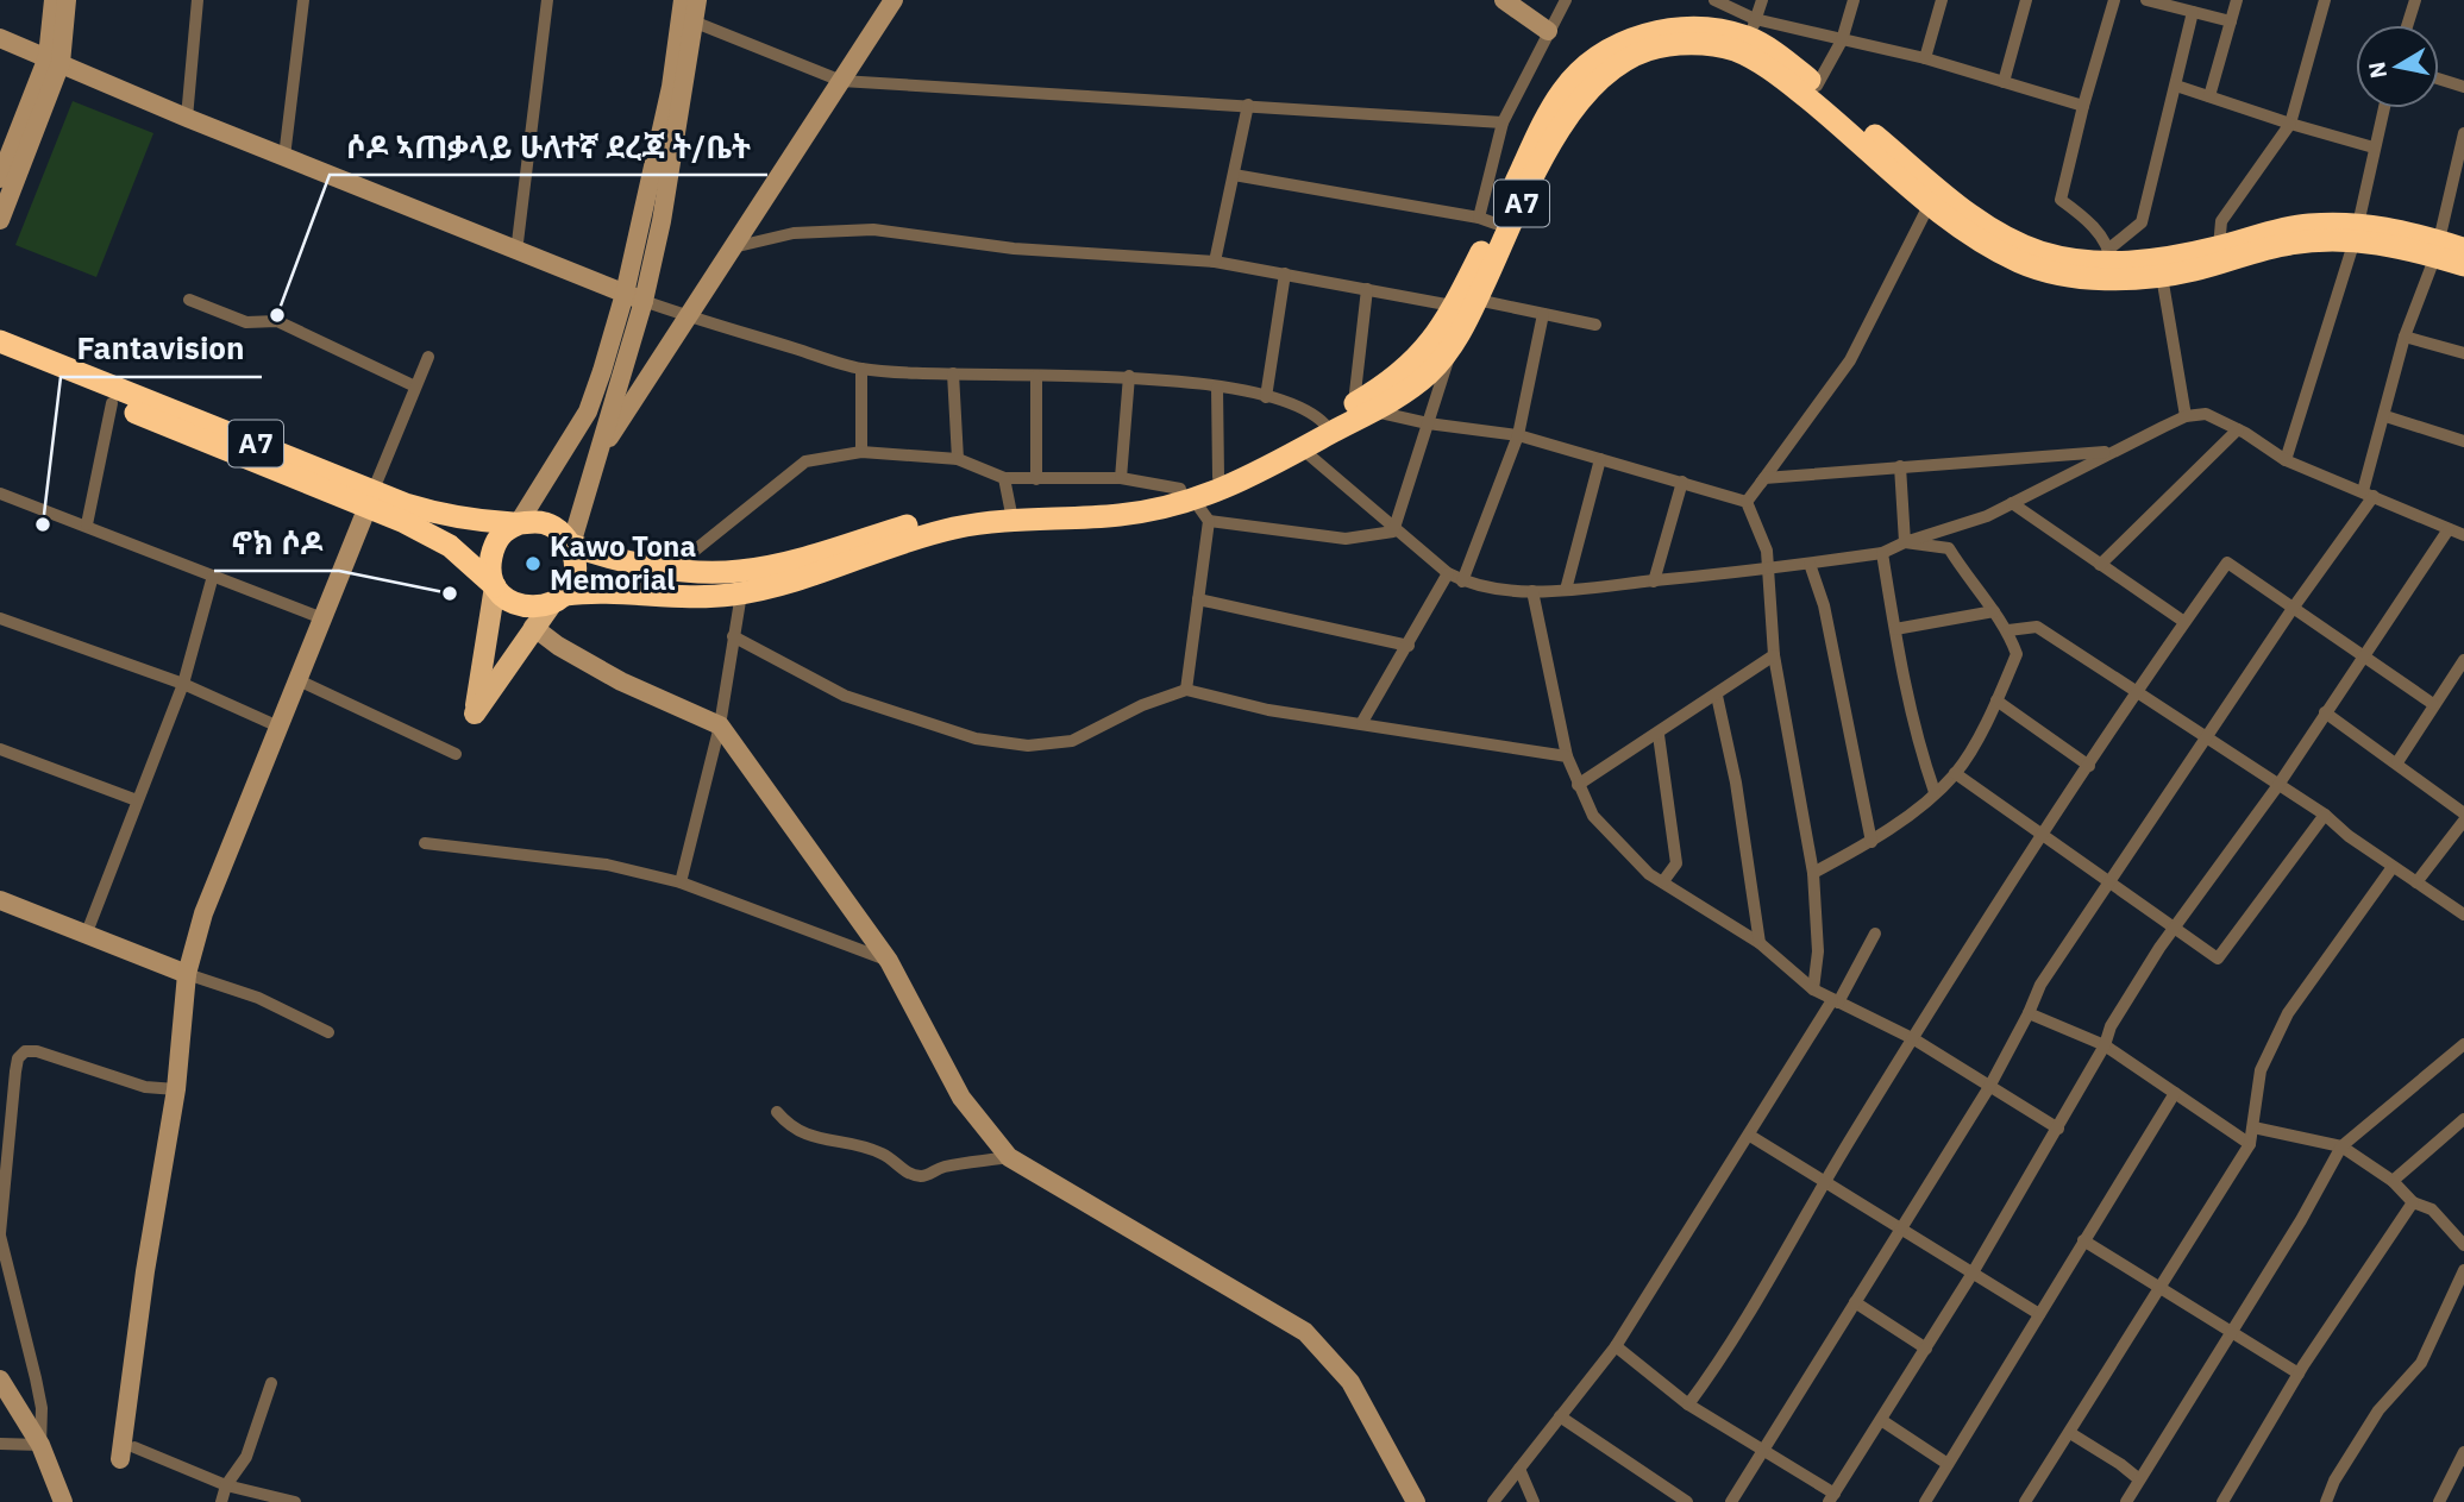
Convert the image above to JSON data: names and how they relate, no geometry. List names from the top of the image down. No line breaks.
{"streets":{"highway":["A7"]},"places":["ሶዶ ኣጠቃላይ ሁለተኛ ደረጃ ት/ቤት","Fantavision","Kawo Tona Memorial","ኖክ ሶዶ"],"north":"left"}
